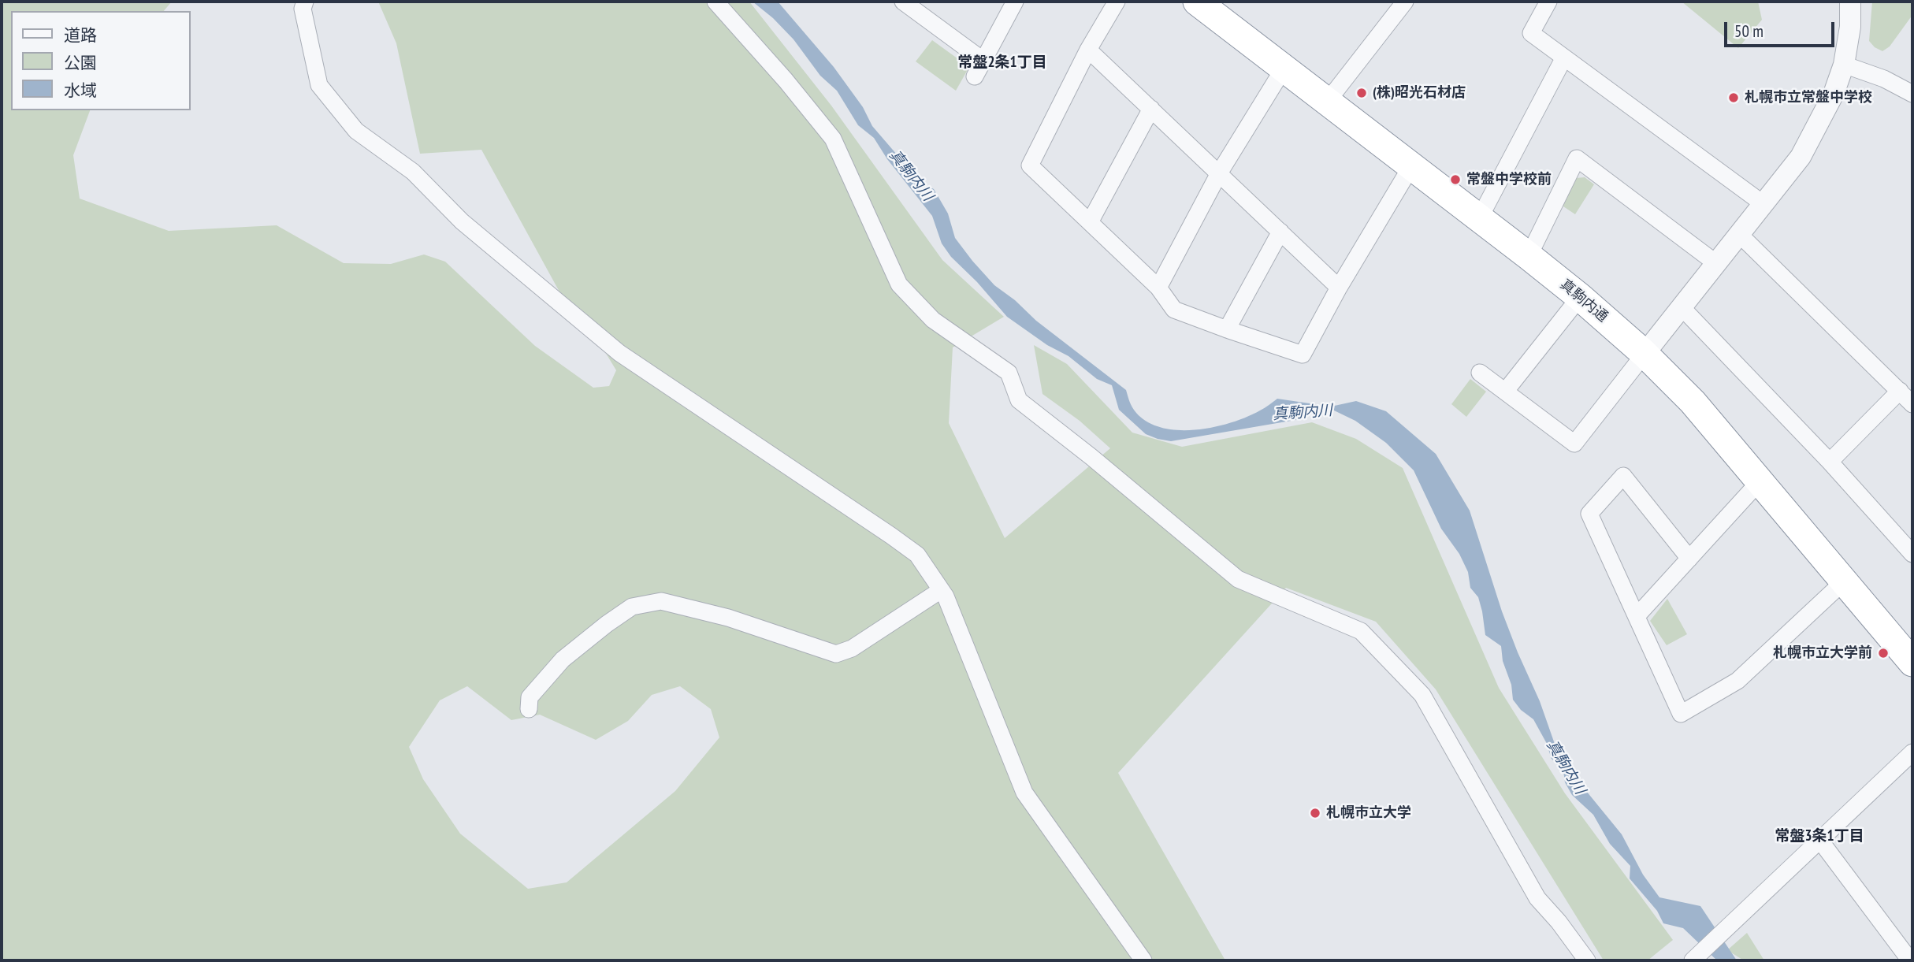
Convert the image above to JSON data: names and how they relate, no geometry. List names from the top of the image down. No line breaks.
{"streets":{"highway":["真駒内通"]},"districts":["常盤2条1丁目","常盤3条1丁目"],"water":["真駒内川"],"places":["(株)昭光石材店","札幌市立常盤中学校","常盤中学校前","札幌市立大学前","札幌市立大学"],"legend":["道路","公園","水域"],"scale_bar":"50 m"}
